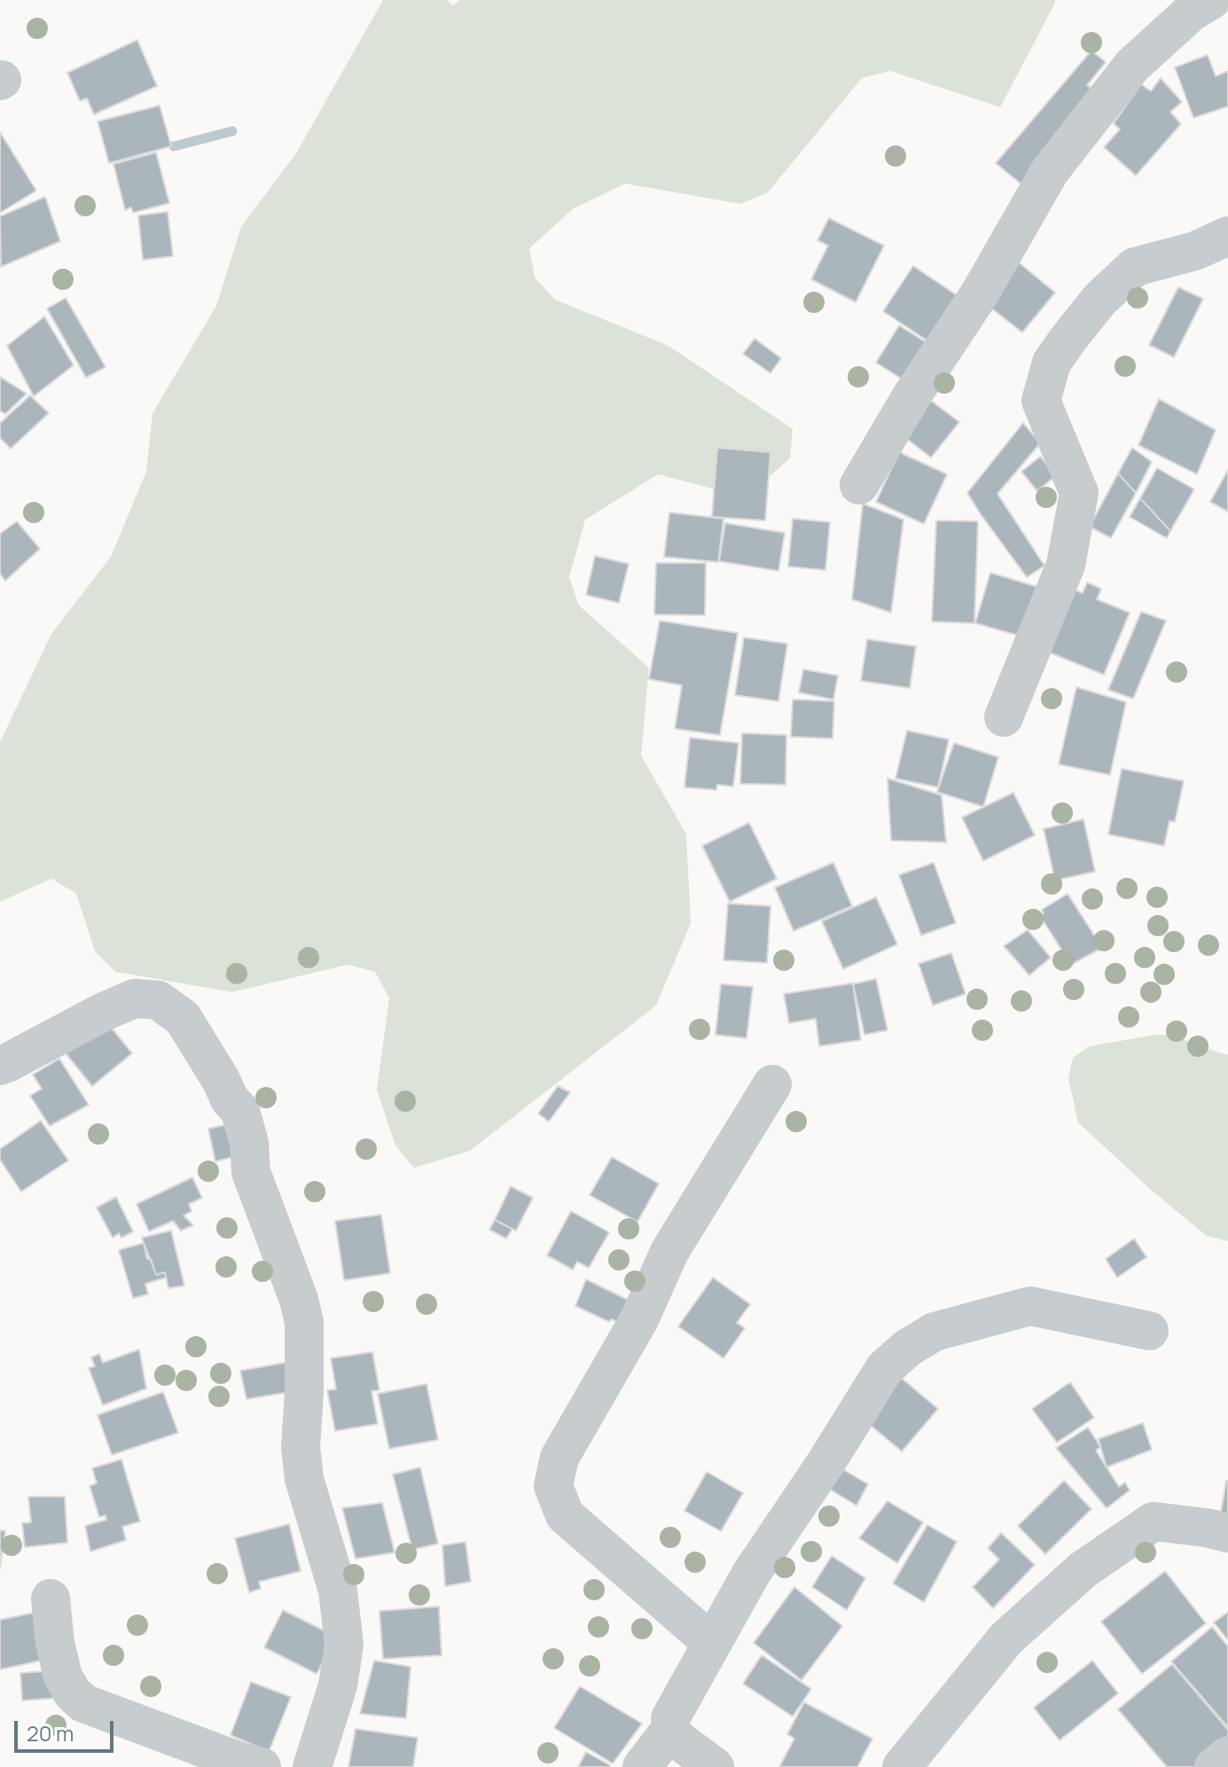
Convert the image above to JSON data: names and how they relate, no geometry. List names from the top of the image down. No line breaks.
{"scale_bar":"20 m"}
